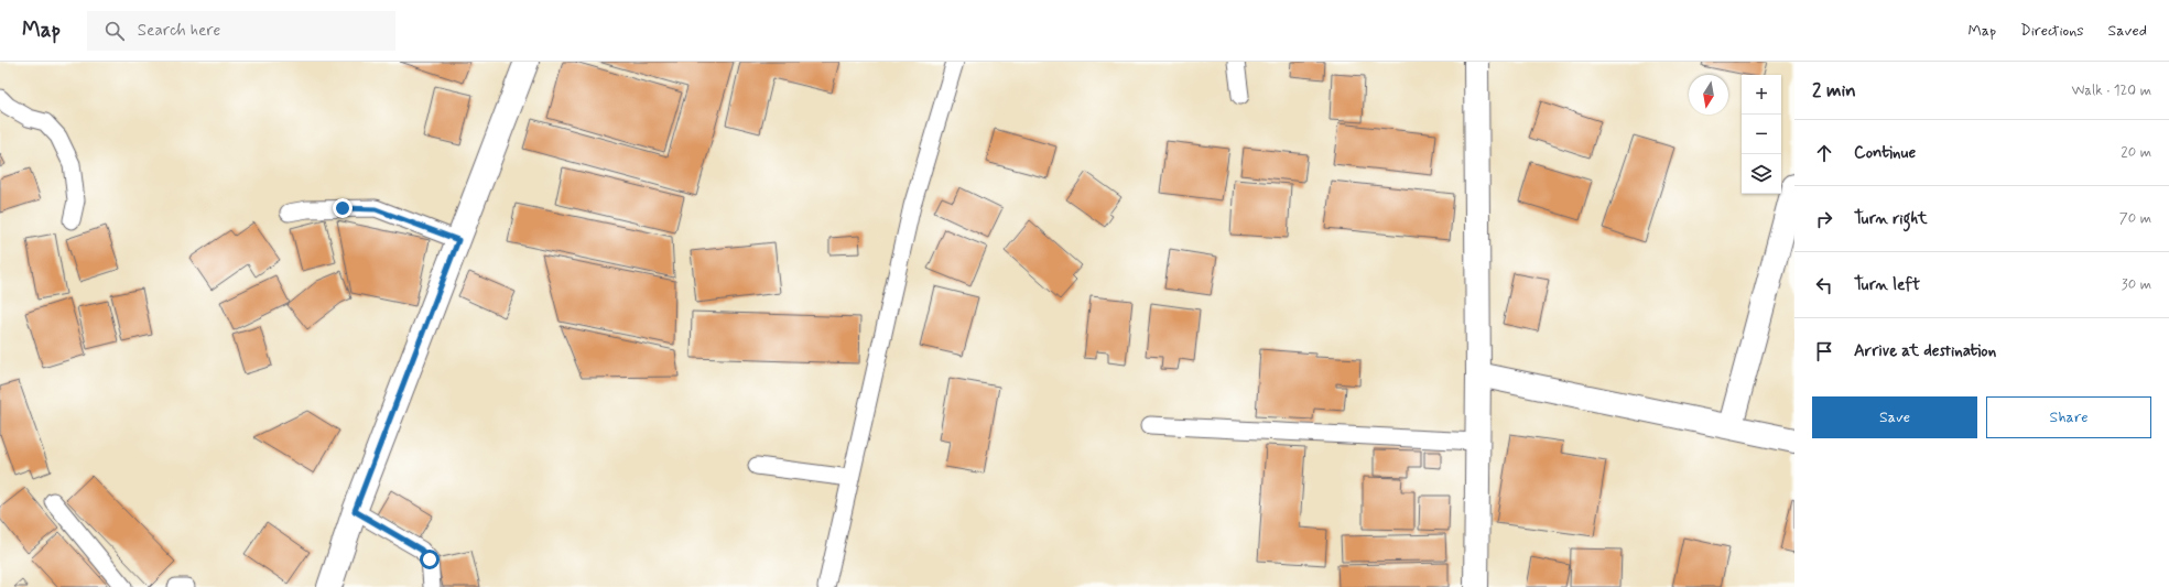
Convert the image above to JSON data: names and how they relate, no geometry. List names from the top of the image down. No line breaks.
{"north":"bottom","page":{"header":"Map","search":"Search here","nav":["Map","Directions","Saved"],"heading":["2 min","Walk · 120 m"],"map_buttons":["+","−"],"list":[["Continue","20 m"],["Turn right","70 m"],["Turn left","30 m"],"Arrive at destination"],"buttons":["Save","Share"]}}
